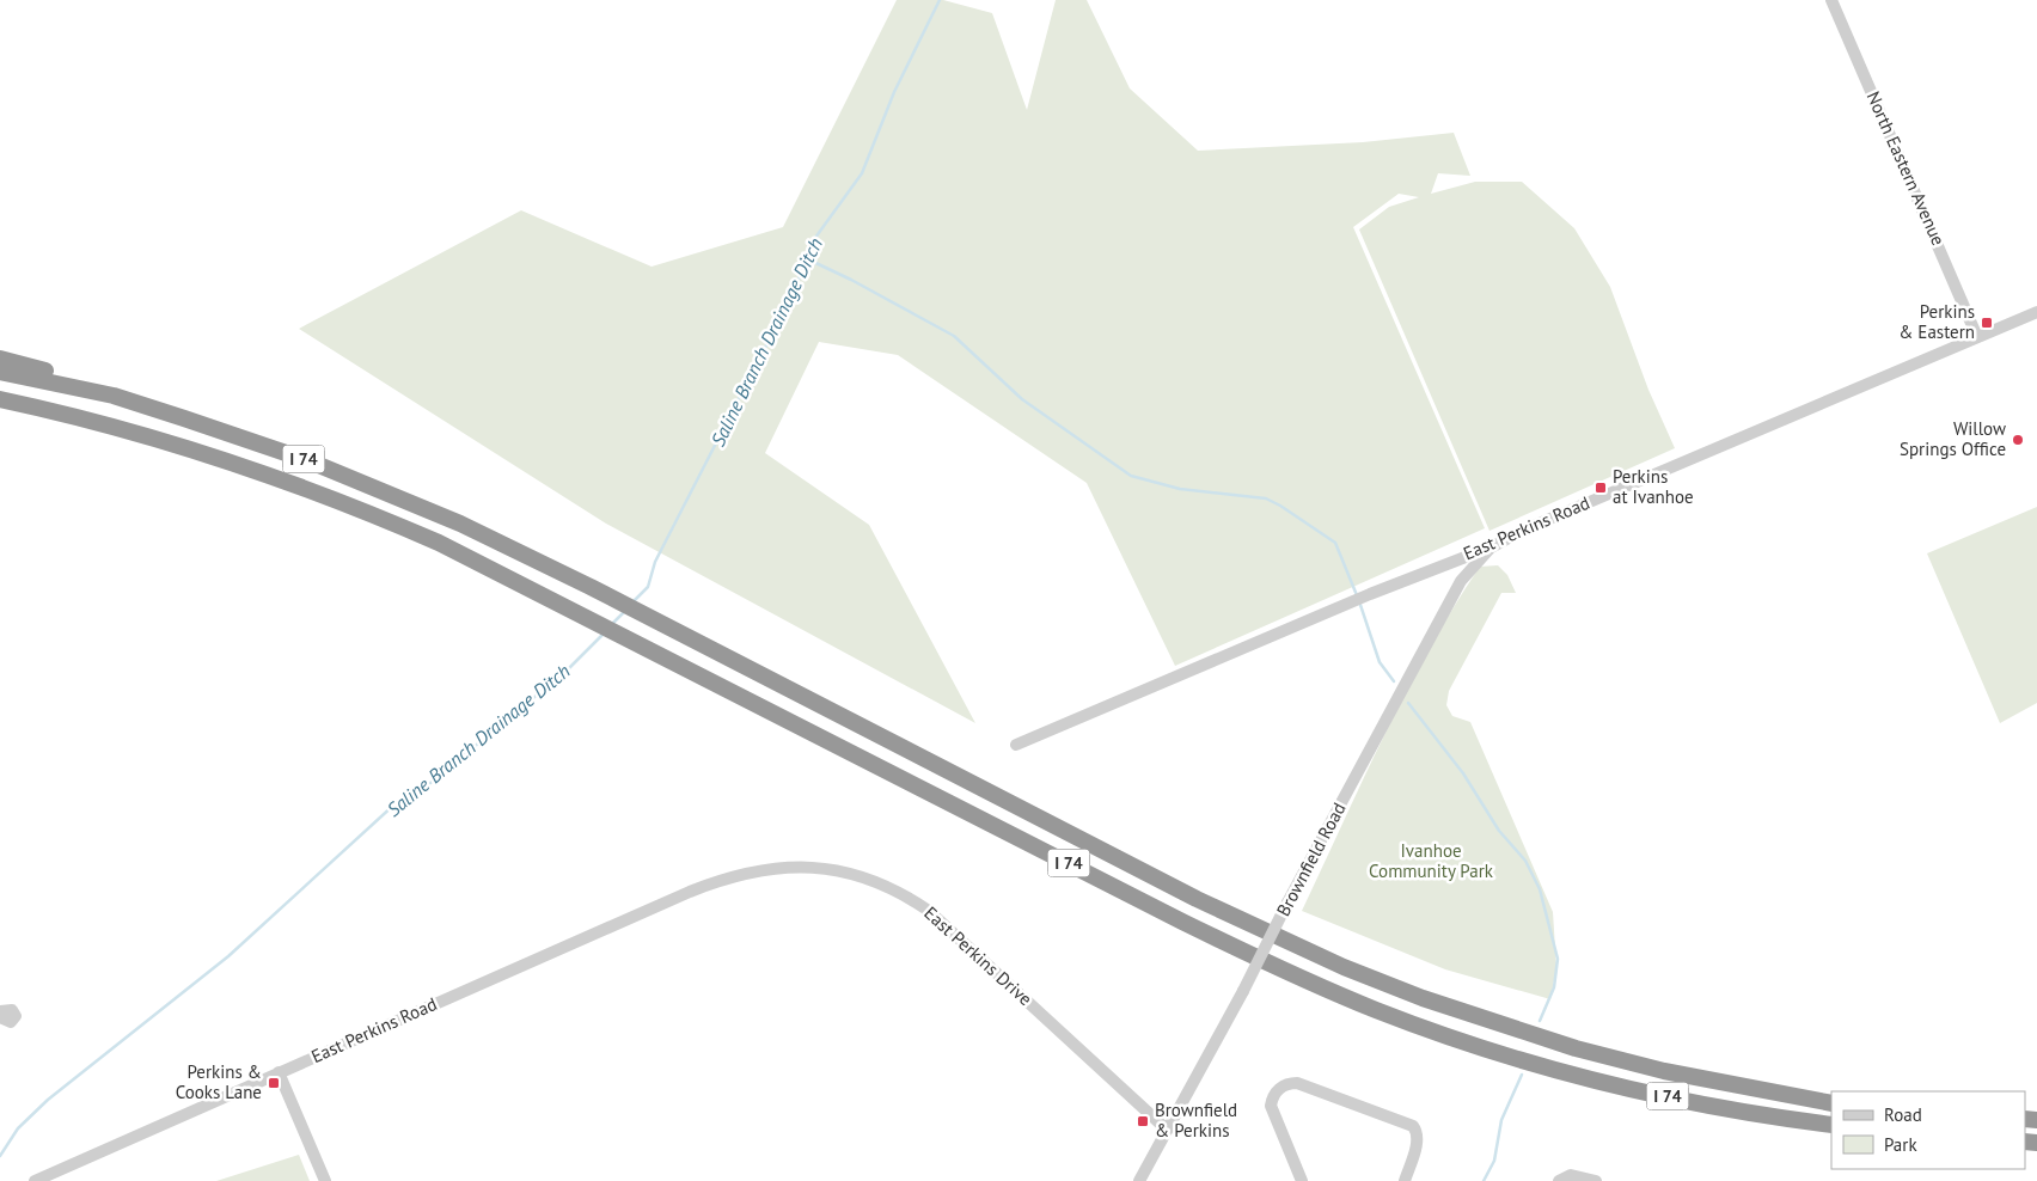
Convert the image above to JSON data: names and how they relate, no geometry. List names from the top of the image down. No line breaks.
{"streets":{"highway":["I 74"],"street":["North Eastern Avenue","East Perkins Road","Brownfield Road","East Perkins Drive"]},"crossings":[["North Eastern Avenue","East Perkins Road"],["East Perkins Road","Brownfield Road"],["East Perkins Road","East Perkins Drive"],["Brownfield Road","East Perkins Drive"]],"water":["Saline Branch Drainage Ditch"],"parks":["Ivanhoe Community Park"],"places":{"transit":["Perkins & Eastern","Perkins at Ivanhoe","Perkins & Cooks Lane","Brownfield & Perkins"],"other":["Willow Springs Office"]},"legend":["Road","Park"]}
